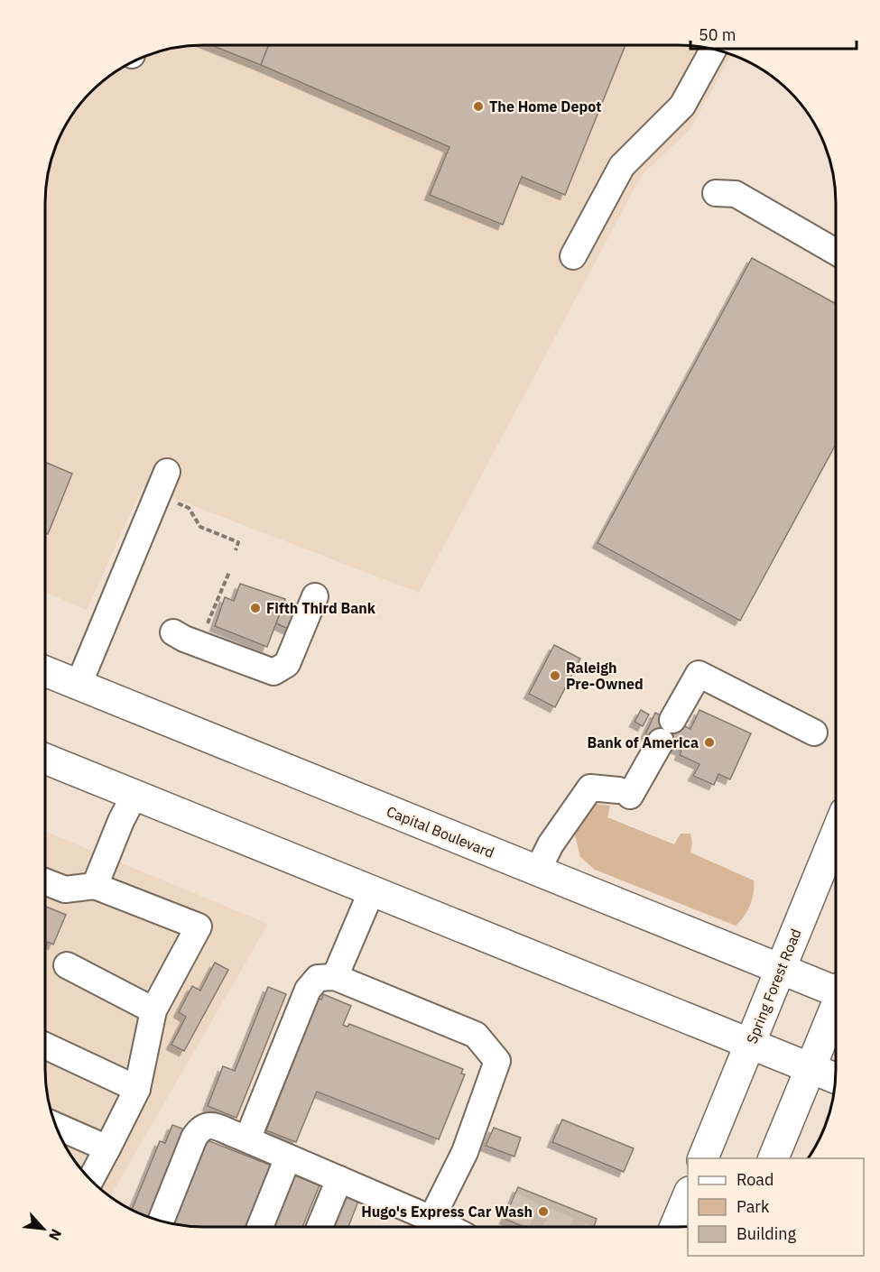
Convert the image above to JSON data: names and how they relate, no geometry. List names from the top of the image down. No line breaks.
{"streets":{"main road":["Capital Boulevard","Spring Forest Road"]},"crossings":[["Capital Boulevard","Spring Forest Road"]],"places":["The Home Depot","Fifth Third Bank","Raleigh Pre-Owned","Bank of America","Hugo's Express Car Wash"],"legend":["Road","Park","Building"],"scale_bar":"50 m","north":"bottom right"}
